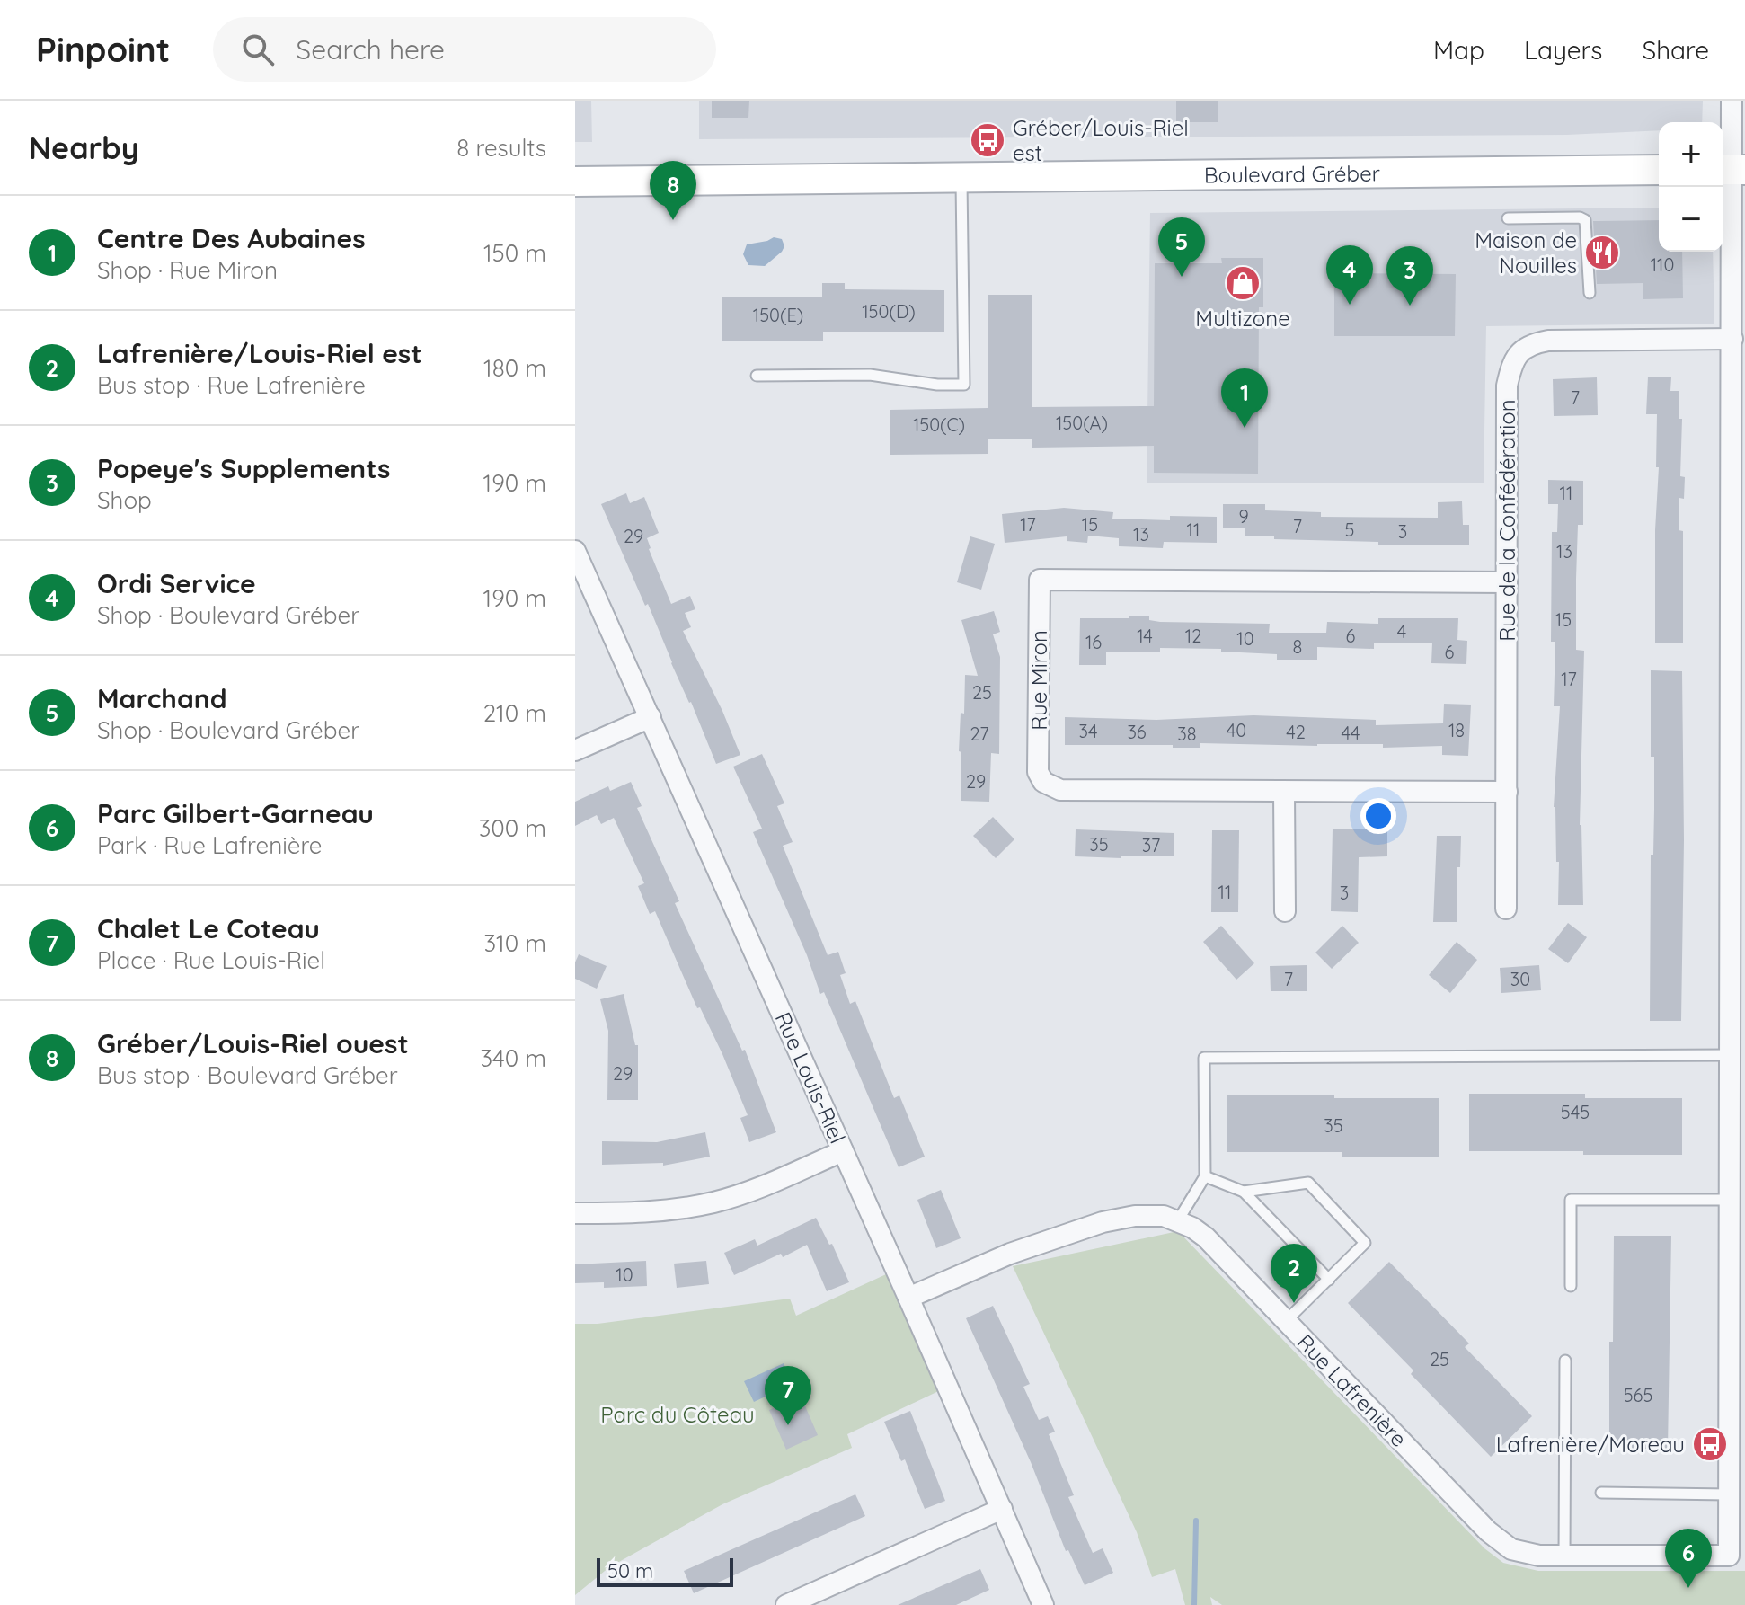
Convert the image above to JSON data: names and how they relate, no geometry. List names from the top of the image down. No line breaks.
{"streets":{"main road":["Boulevard Gréber"],"street":["Rue de la Confédération","Rue Miron","Rue Louis-Riel","Rue Lafrenière"]},"crossings":[["Rue de la Confédération","Rue Miron"],["Rue Louis-Riel","Rue Lafrenière"]],"parks":["Parc du Côteau"],"places":{"bus stop":["Gréber/Louis-Riel est","Lafrenière/Moreau"],"restaurant":["Maison de Nouilles"],"shop":["Multizone"]},"house_numbers":["110","150(D)","150(E)","7","150(A)","150(C)","11","9","17","15","7","11","5","3","13","29","13","15","4","14","12","6","10","16","8","6","17","25","40","18","34","36","42","44","27","38","29","35","37","11","3","7","30","29","545","35","10","25","565"],"scale_bar":"50 m","page":{"header":"Pinpoint","search":"Search here","nav":["Map","Layers","Share"],"heading":["Nearby","8 results"],"map_buttons":["+","−"],"pins":["8","5","4","3","1","2","7","6"],"list":[{"mark":"1","name":"Centre Des Aubaines","note":"Shop · Rue Miron","value":"150 m"},{"mark":"2","name":"Lafrenière/Louis-Riel est","note":"Bus stop · Rue Lafrenière","value":"180 m"},{"mark":"3","name":"Popeye's Supplements","note":"Shop","value":"190 m"},{"mark":"4","name":"Ordi Service","note":"Shop · Boulevard Gréber","value":"190 m"},{"mark":"5","name":"Marchand","note":"Shop · Boulevard Gréber","value":"210 m"},{"mark":"6","name":"Parc Gilbert-Garneau","note":"Park · Rue Lafrenière","value":"300 m"},{"mark":"7","name":"Chalet Le Coteau","note":"Place · Rue Louis-Riel","value":"310 m"},{"mark":"8","name":"Gréber/Louis-Riel ouest","note":"Bus stop · Boulevard Gréber","value":"340 m"}],"scale":"50 m"}}
